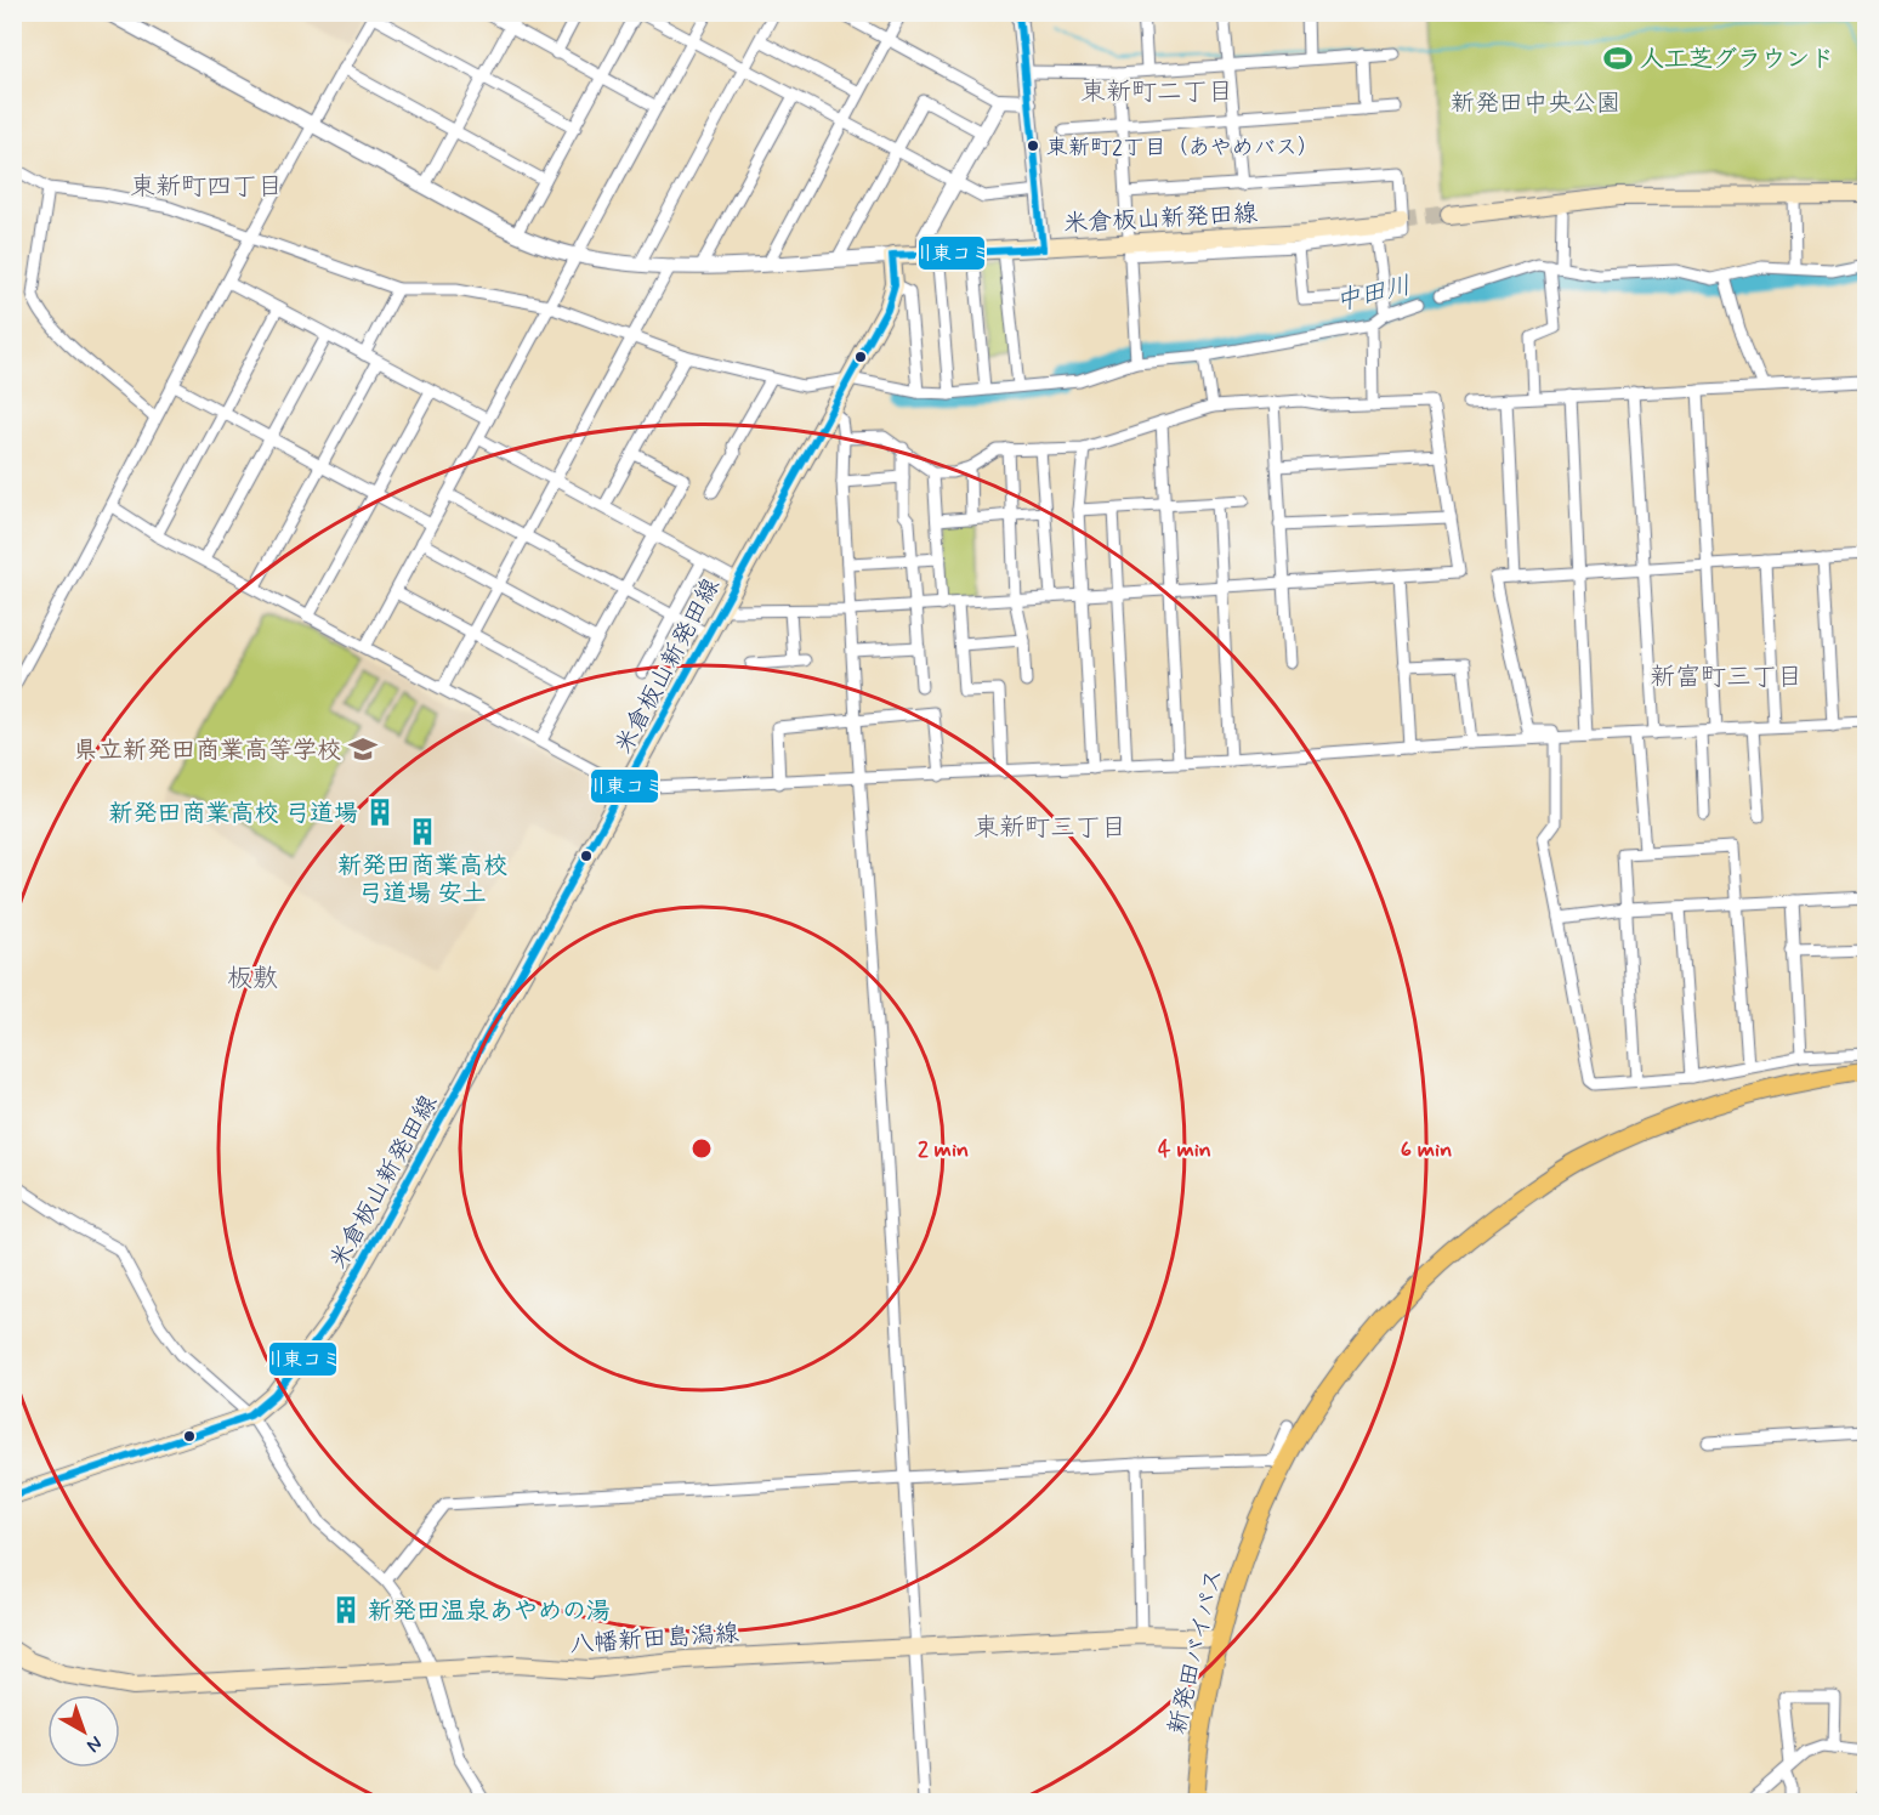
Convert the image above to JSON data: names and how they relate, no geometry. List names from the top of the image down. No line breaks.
{"streets":{"highway":["新発田バイパス"],"main road":["米倉板山新発田線","八幡新田島潟線"]},"crossings":[["八幡新田島潟線","新発田バイパス"]],"districts":["東新町二丁目","東新町四丁目","新富町三丁目","東新町三丁目","板敷"],"water":["中田川"],"parks":["新発田中央公園"],"places":{"sports":["人工芝グラウンド"],"other":["東新町2丁目（あやめバス）"],"school or university":["県立新発田商業高等学校"],"building":["新発田商業高校 弓道場","新発田商業高校 弓道場 安土","新発田温泉あやめの湯"]},"lines":["transit line 川東コミ"],"north":"bottom right","rings":["2 min","4 min","6 min"]}
